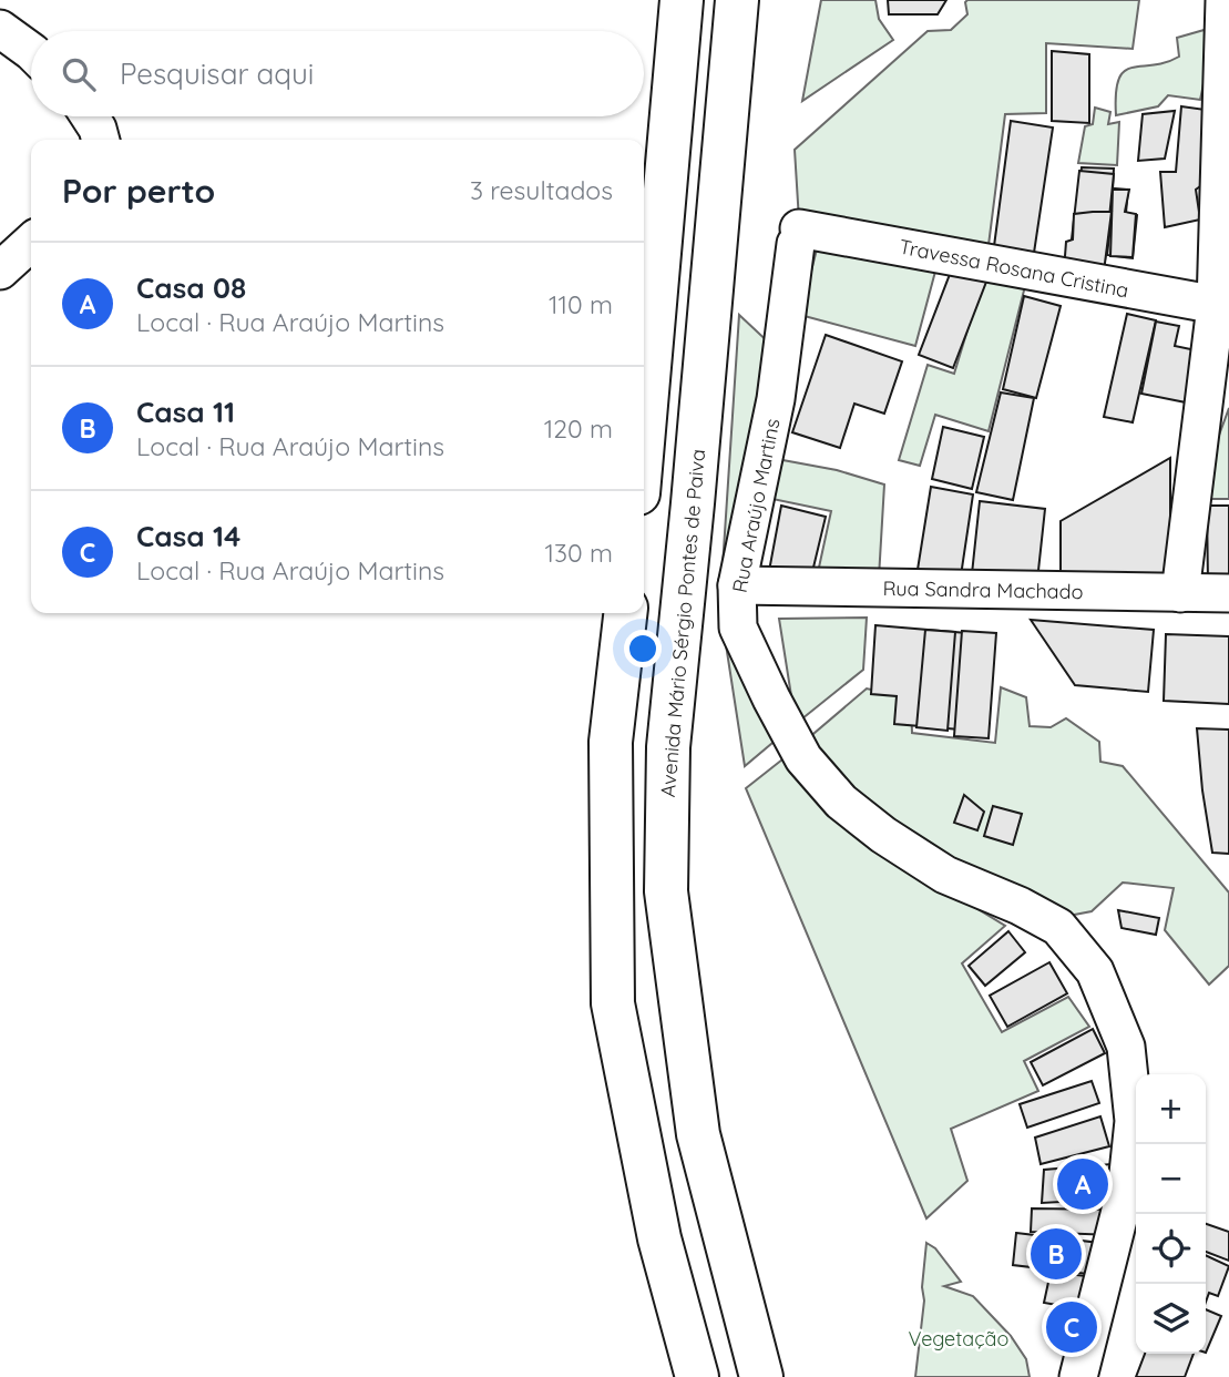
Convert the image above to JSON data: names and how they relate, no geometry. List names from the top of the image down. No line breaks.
{"streets":{"main road":["Avenida Mário Sérgio Pontes de Paiva"],"street":["Travessa Rosana Cristina","Rua Araújo Martins","Rua Sandra Machado"]},"crossings":[["Travessa Rosana Cristina","Rua Araújo Martins"],["Rua Araújo Martins","Rua Sandra Machado"]],"parks":["Vegetação"],"page":{"search":"Pesquisar aqui","heading":["Por perto","3 resultados"],"list":[{"mark":"A","name":"Casa 08","note":"Local · Rua Araújo Martins","value":"110 m"},{"mark":"B","name":"Casa 11","note":"Local · Rua Araújo Martins","value":"120 m"},{"mark":"C","name":"Casa 14","note":"Local · Rua Araújo Martins","value":"130 m"}],"map_buttons":["+","−"],"pins":["A","B","C"]}}
